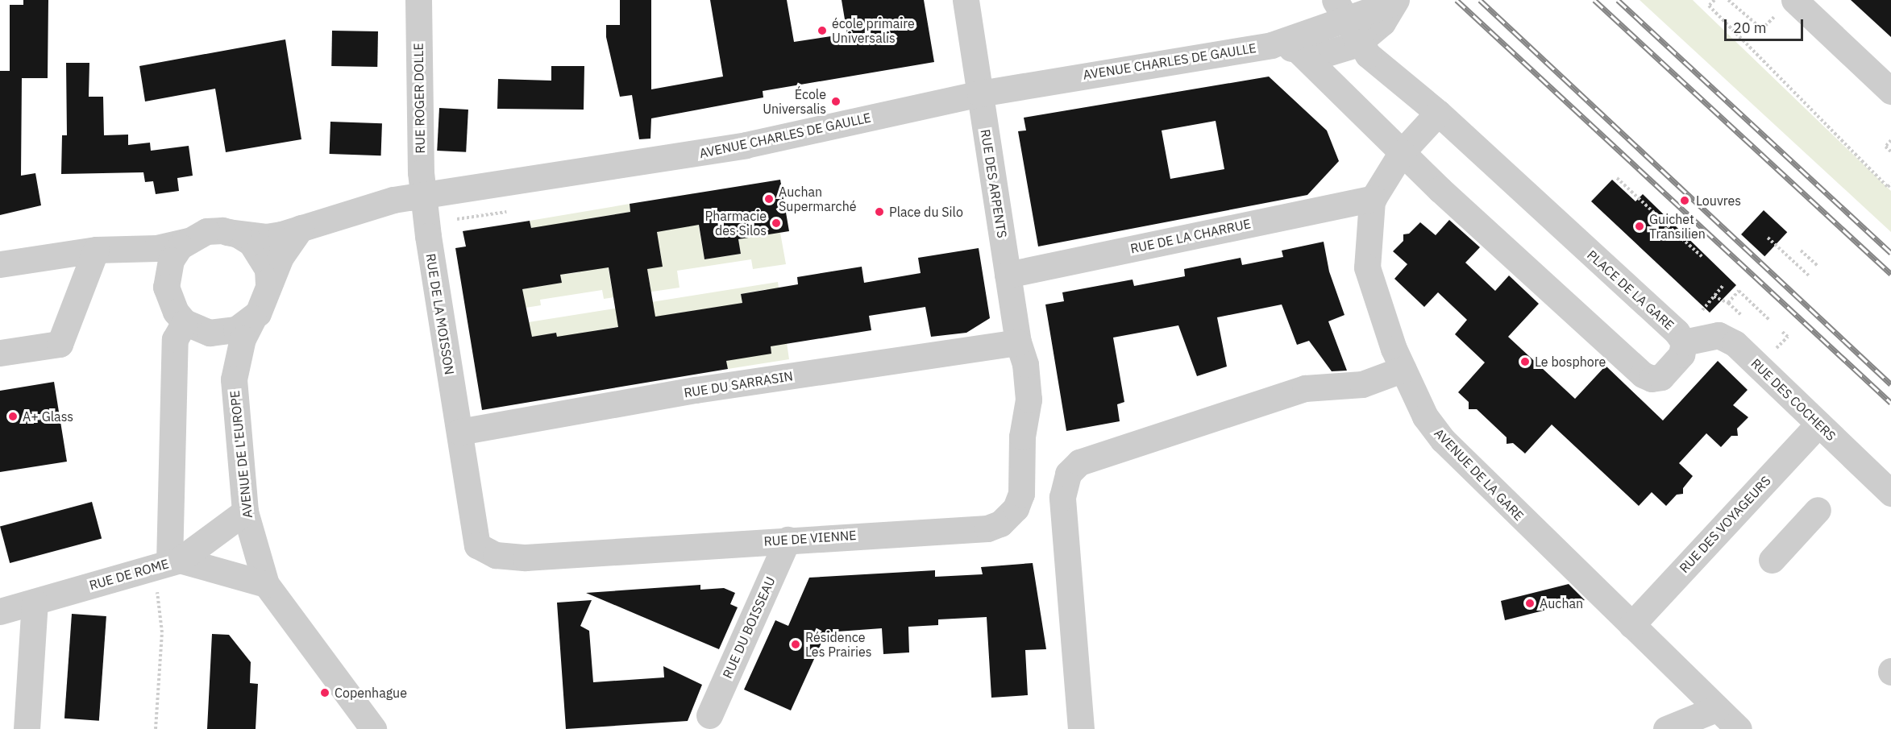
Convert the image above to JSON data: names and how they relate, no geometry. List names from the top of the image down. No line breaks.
{"streets":{"street":["AVENUE CHARLES DE GAULLE","RUE ROGER DOLLE","RUE DES ARPENTS","RUE DE LA CHARRUE","PLACE DE LA GARE","RUE DE LA MOISSON","RUE DU SARRASIN","RUE DES COCHERS","AVENUE DE L'EUROPE","AVENUE DE LA GARE","RUE DES VOYAGEURS","RUE DE VIENNE","RUE DE ROME","RUE DU BOISSEAU"]},"crossings":[["AVENUE CHARLES DE GAULLE","RUE ROGER DOLLE"],["AVENUE CHARLES DE GAULLE","RUE DES ARPENTS"],["AVENUE CHARLES DE GAULLE","RUE DE LA MOISSON"],["AVENUE CHARLES DE GAULLE","AVENUE DE L'EUROPE"],["RUE ROGER DOLLE","RUE DE LA MOISSON"],["RUE DES ARPENTS","RUE DE LA CHARRUE"],["RUE DES ARPENTS","RUE DE VIENNE"],["RUE DE LA CHARRUE","AVENUE DE LA GARE"],["RUE DE LA CHARRUE","RUE DE VIENNE"],["PLACE DE LA GARE","RUE DES COCHERS"],["PLACE DE LA GARE","AVENUE DE LA GARE"],["RUE DE LA MOISSON","RUE DU SARRASIN"],["RUE DE LA MOISSON","RUE DE VIENNE"],["RUE DU SARRASIN","RUE DE VIENNE"],["RUE DES COCHERS","RUE DES VOYAGEURS"],["AVENUE DE L'EUROPE","RUE DE ROME"],["AVENUE DE LA GARE","RUE DES VOYAGEURS"],["RUE DE VIENNE","RUE DU BOISSEAU"]],"places":["école primaire Universalis","École Universalis","Auchan Supermarché","Louvres","Place du Silo","Pharmacie des Silos","Guichet Transilien","Le bosphore","A+ Glass","Auchan","Résidence Les Prairies","Copenhague"],"scale_bar":"20 m"}
